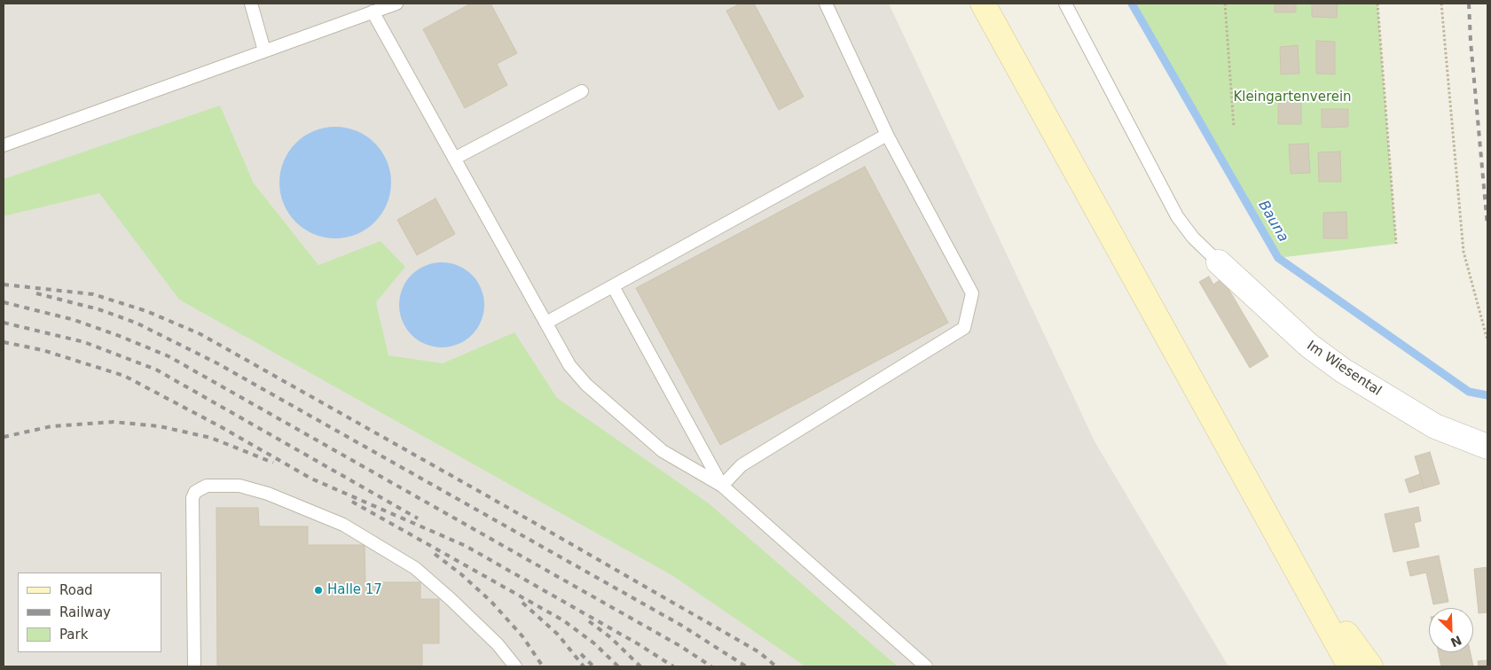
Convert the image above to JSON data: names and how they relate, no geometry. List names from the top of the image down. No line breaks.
{"streets":{"street":["Im Wiesental"]},"water":["Bauna"],"parks":["Kleingartenverein"],"places":["Halle 17"],"legend":["Road","Railway","Park"],"north":"bottom right"}
